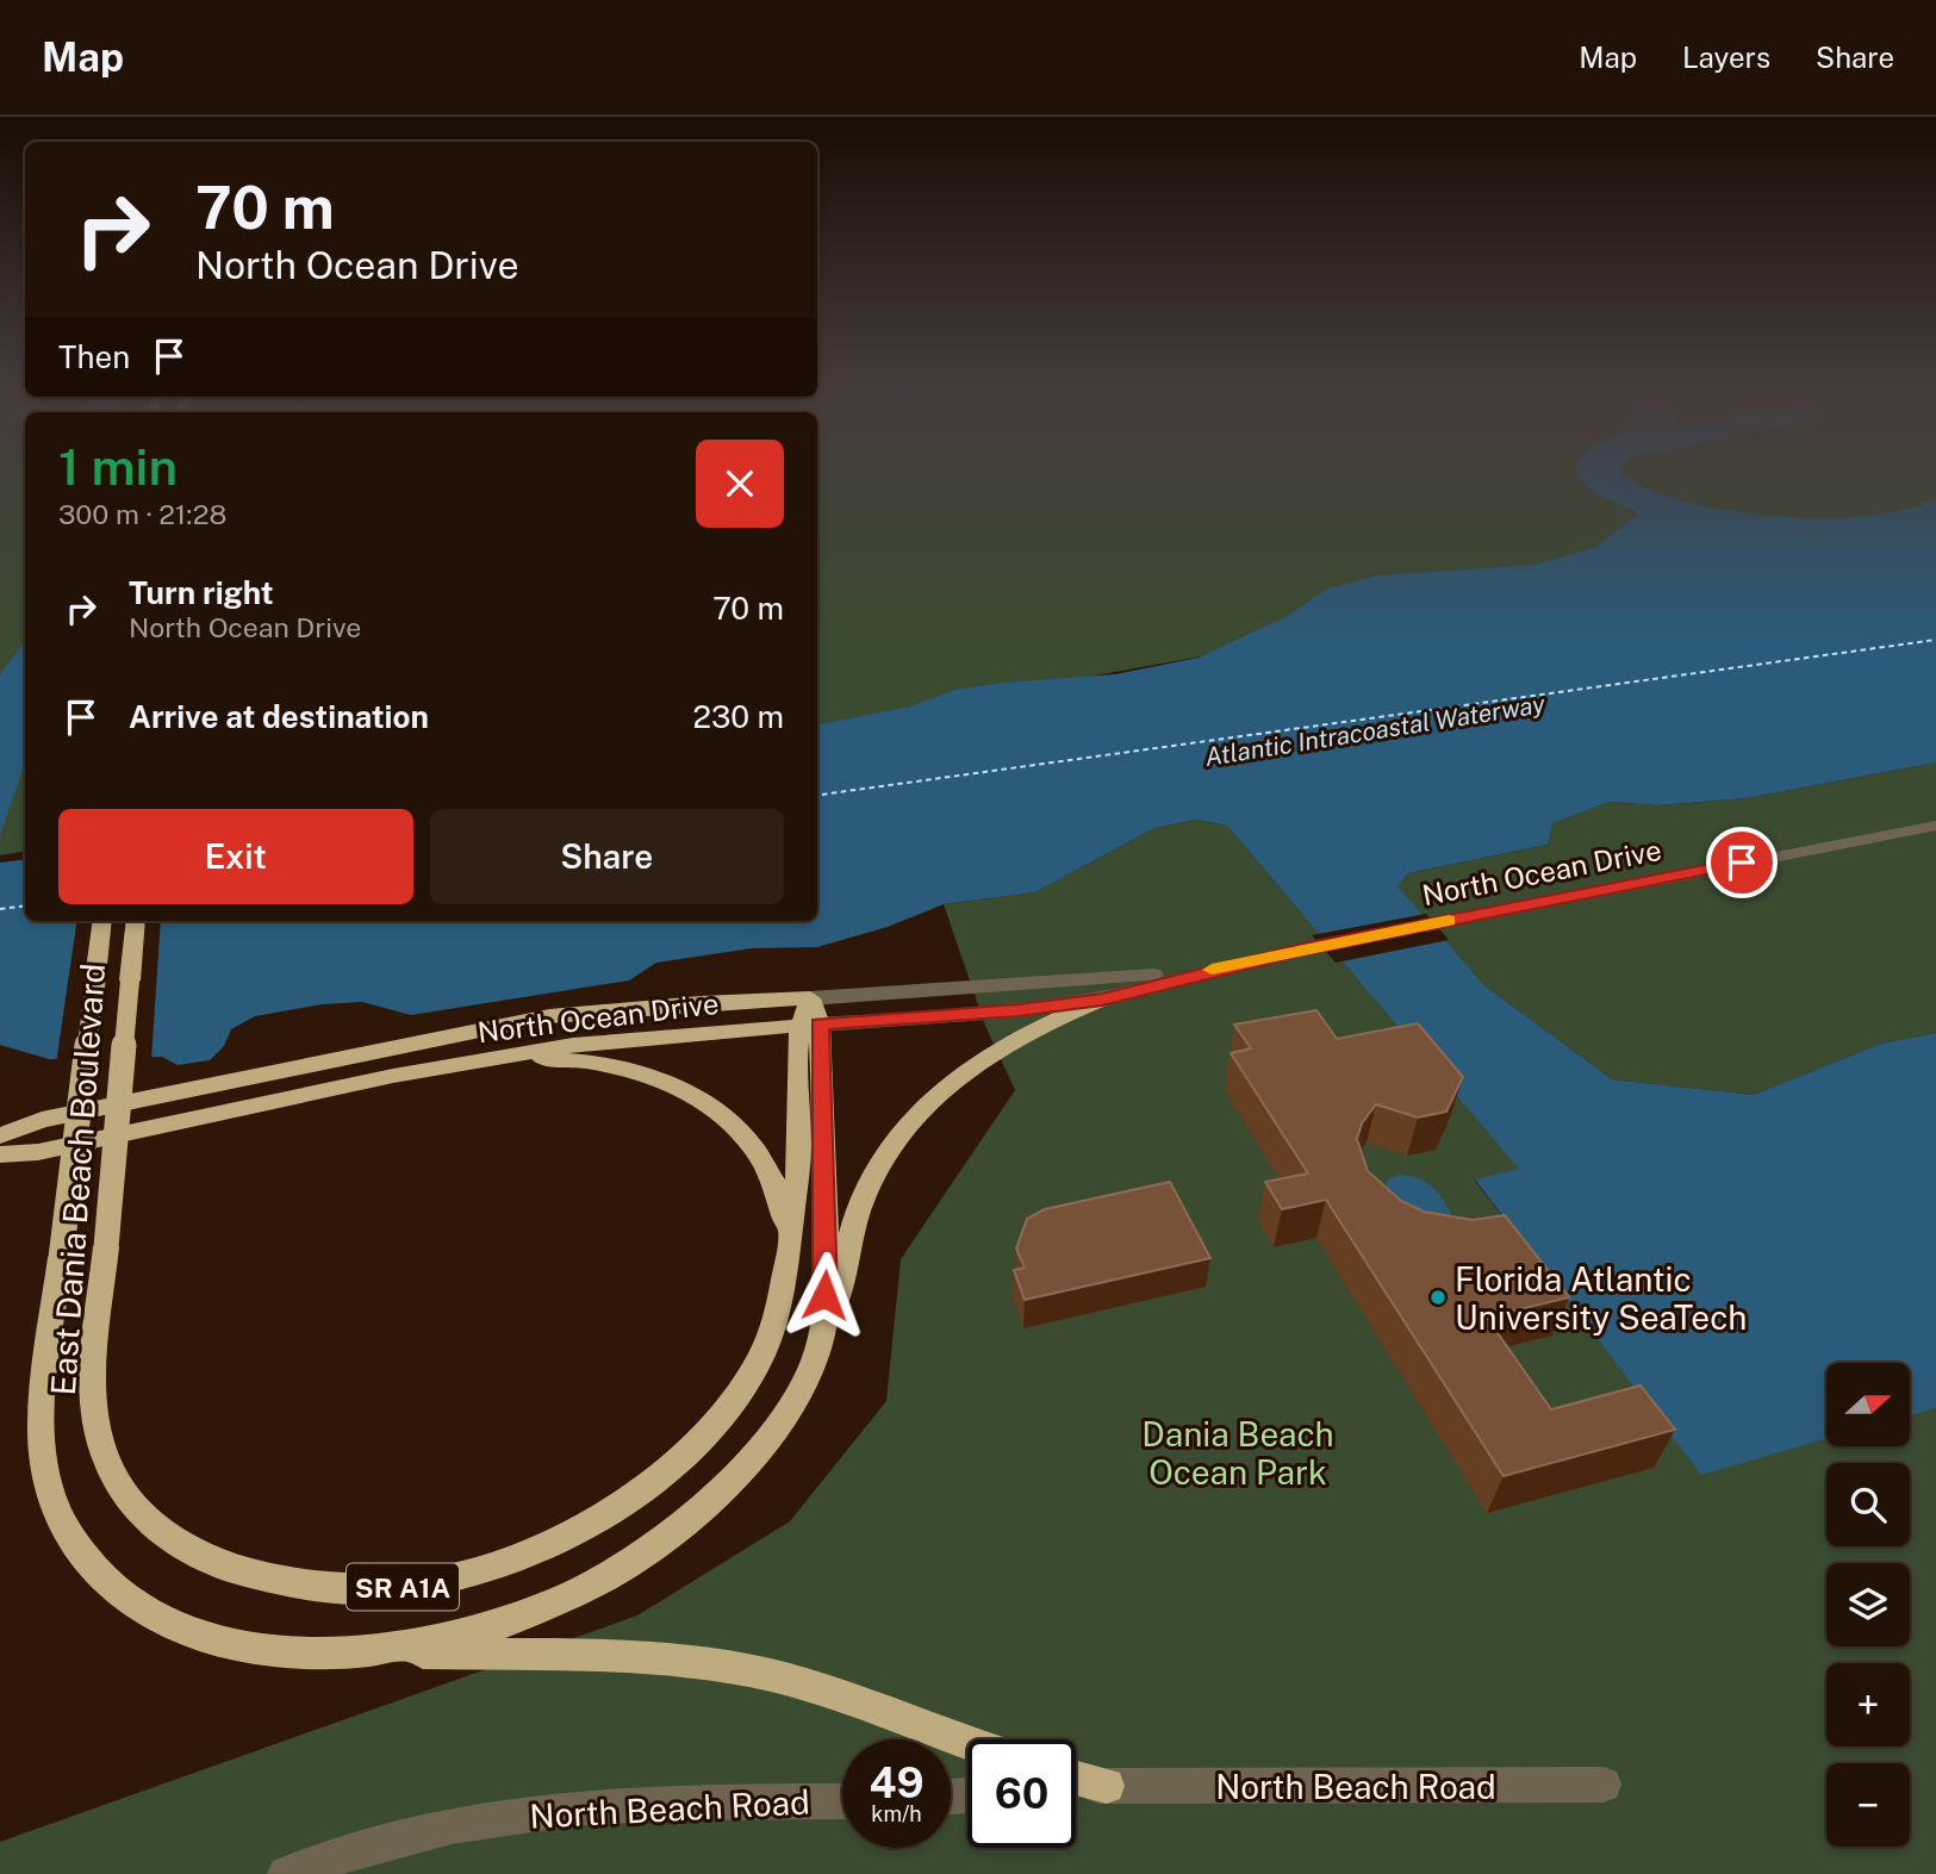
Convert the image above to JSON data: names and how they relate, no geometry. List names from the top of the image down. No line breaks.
{"streets":{"main road":["North Ocean Drive","East Dania Beach Boulevard","SR A1A"],"street":["North Beach Road"]},"crossings":[["North Ocean Drive","East Dania Beach Boulevard"],["North Ocean Drive","SR A1A"],["East Dania Beach Boulevard","SR A1A"]],"water":["Atlantic Intracoastal Waterway"],"parks":["Dania Beach Ocean Park"],"places":["Florida Atlantic University SeaTech"],"north":"right","page":{"header":"Map","nav":["Map","Layers","Share"],"turn":["70 m","North Ocean Drive"],"then":"Then","heading":["1 min","300 m · 21:28"],"list":[{"name":"Turn right","note":"North Ocean Drive","value":"70 m"},{"name":"Arrive at destination","value":"230 m"}],"buttons":["Exit","Share"],"map_buttons":["+","−"],"speed":"49 km/h","limit":"60"}}
